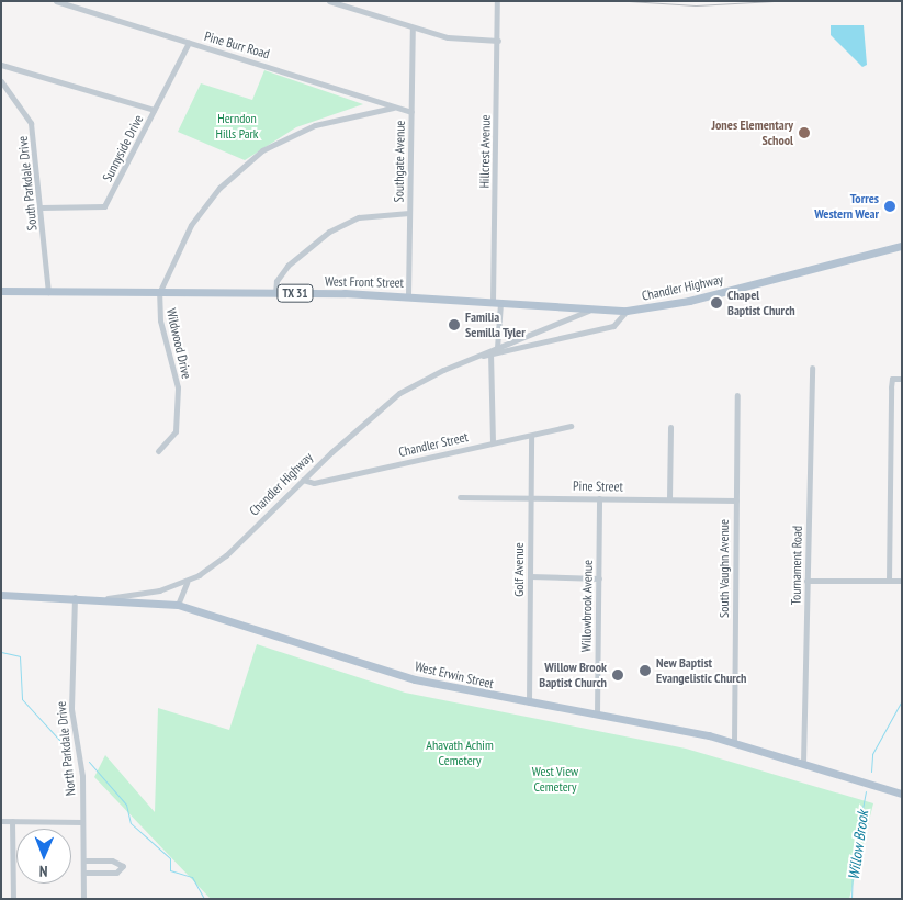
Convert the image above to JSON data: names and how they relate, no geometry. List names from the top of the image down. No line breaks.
{"streets":{"main road":["West Front Street","Chandler Highway","TX 31","West Erwin Street"],"street":["Pine Burr Road","Sunnyside Drive","Hillcrest Avenue","Southgate Avenue","South Parkdale Drive","Wildwood Drive","Chandler Street","Pine Street","Tournament Road","South Vaughn Avenue","Golf Avenue","Willowbrook Avenue","North Parkdale Drive"]},"crossings":[["Pine Burr Road","Sunnyside Drive"],["Pine Burr Road","Southgate Avenue"],["Pine Burr Road","Wildwood Drive"],["Sunnyside Drive","South Parkdale Drive"],["Hillcrest Avenue","West Front Street"],["Hillcrest Avenue","Chandler Highway"],["Hillcrest Avenue","Chandler Street"],["Southgate Avenue","West Front Street"],["South Parkdale Drive","West Front Street"],["West Front Street","Chandler Highway"],["West Front Street","Wildwood Drive"],["Chandler Highway","Chandler Street"],["Chandler Highway","West Erwin Street"],["Chandler Street","Golf Avenue"],["Pine Street","South Vaughn Avenue"],["Pine Street","Golf Avenue"],["Pine Street","Willowbrook Avenue"],["Tournament Road","West Erwin Street"],["South Vaughn Avenue","West Erwin Street"],["Golf Avenue","West Erwin Street"],["Willowbrook Avenue","West Erwin Street"],["West Erwin Street","North Parkdale Drive"]],"water":["Willow Brook"],"parks":["Herndon Hills Park","Ahavath Achim Cemetery","West View Cemetery"],"places":["Jones Elementary School","Torres Western Wear","Chapel Baptist Church","Familia Semilla Tyler","New Baptist Evangelistic Church","Willow Brook Baptist Church"],"north":"bottom"}
